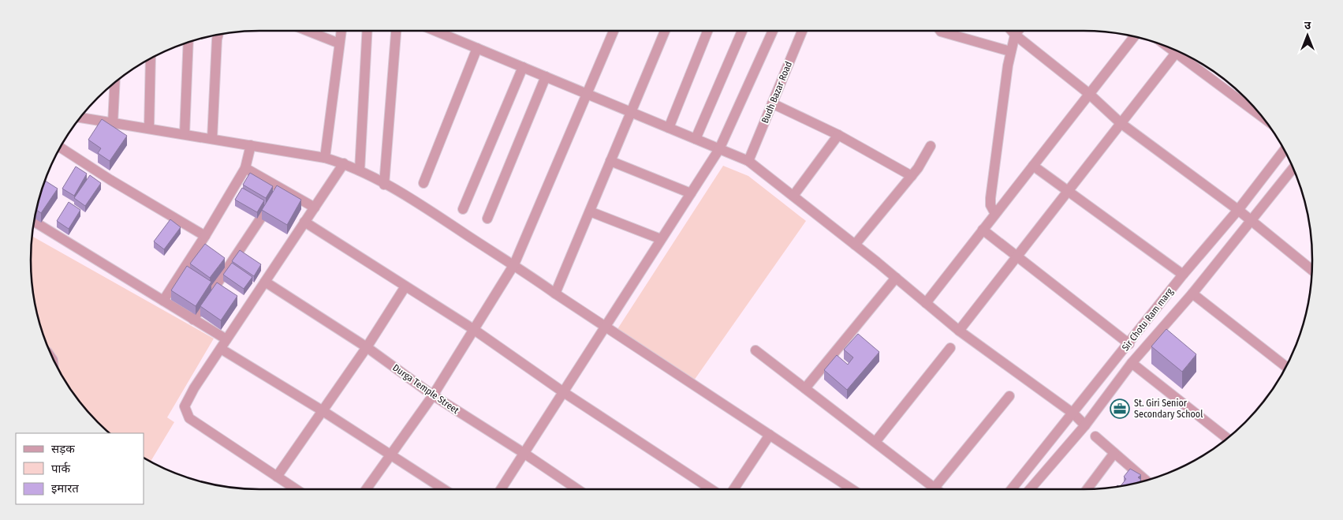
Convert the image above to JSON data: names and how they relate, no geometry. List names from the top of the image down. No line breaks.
{"streets":{"street":["Budh Bazar Road","Sir Chotu Ram marg","Durga Temple Street"]},"places":{"office":["St. Giri Senior Secondary School"]},"legend":["सड़क","पार्क","इमारत"],"north":"top"}
